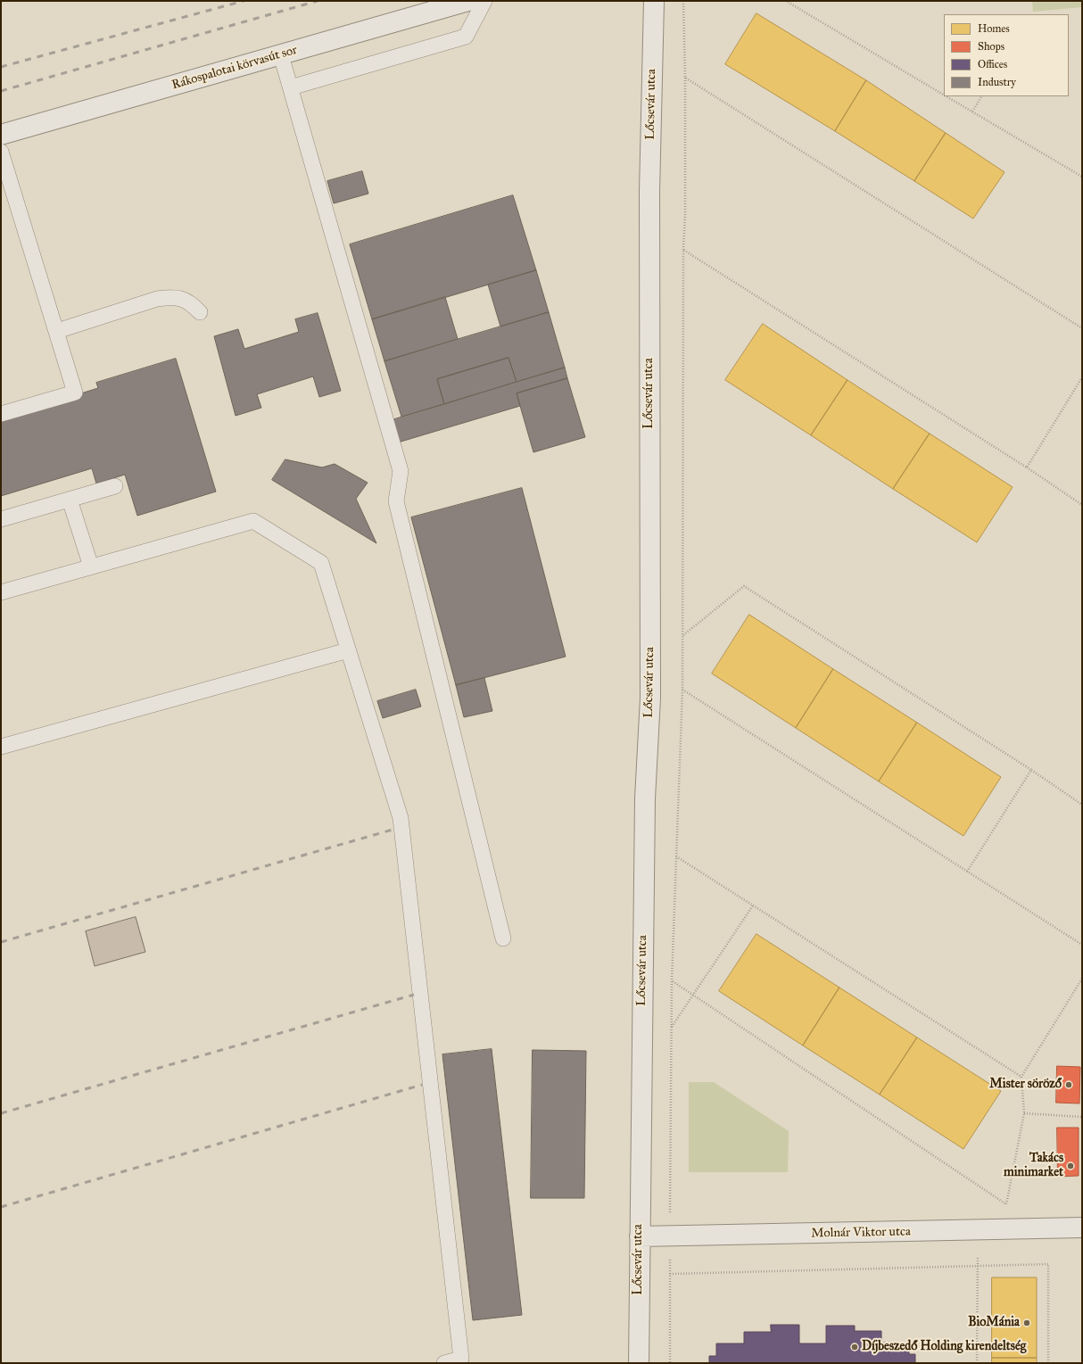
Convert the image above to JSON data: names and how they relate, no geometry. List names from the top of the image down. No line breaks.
{"streets":{"street":["Rákospalotai körvasút sor","Lőcsevár utca","Molnár Viktor utca"]},"crossings":[["Lőcsevár utca","Molnár Viktor utca"]],"places":["Mister söröző","Takács minimarket","BioMánia","Díjbeszedő Holding kirendeltség"],"legend":["Homes","Shops","Offices","Industry"]}
